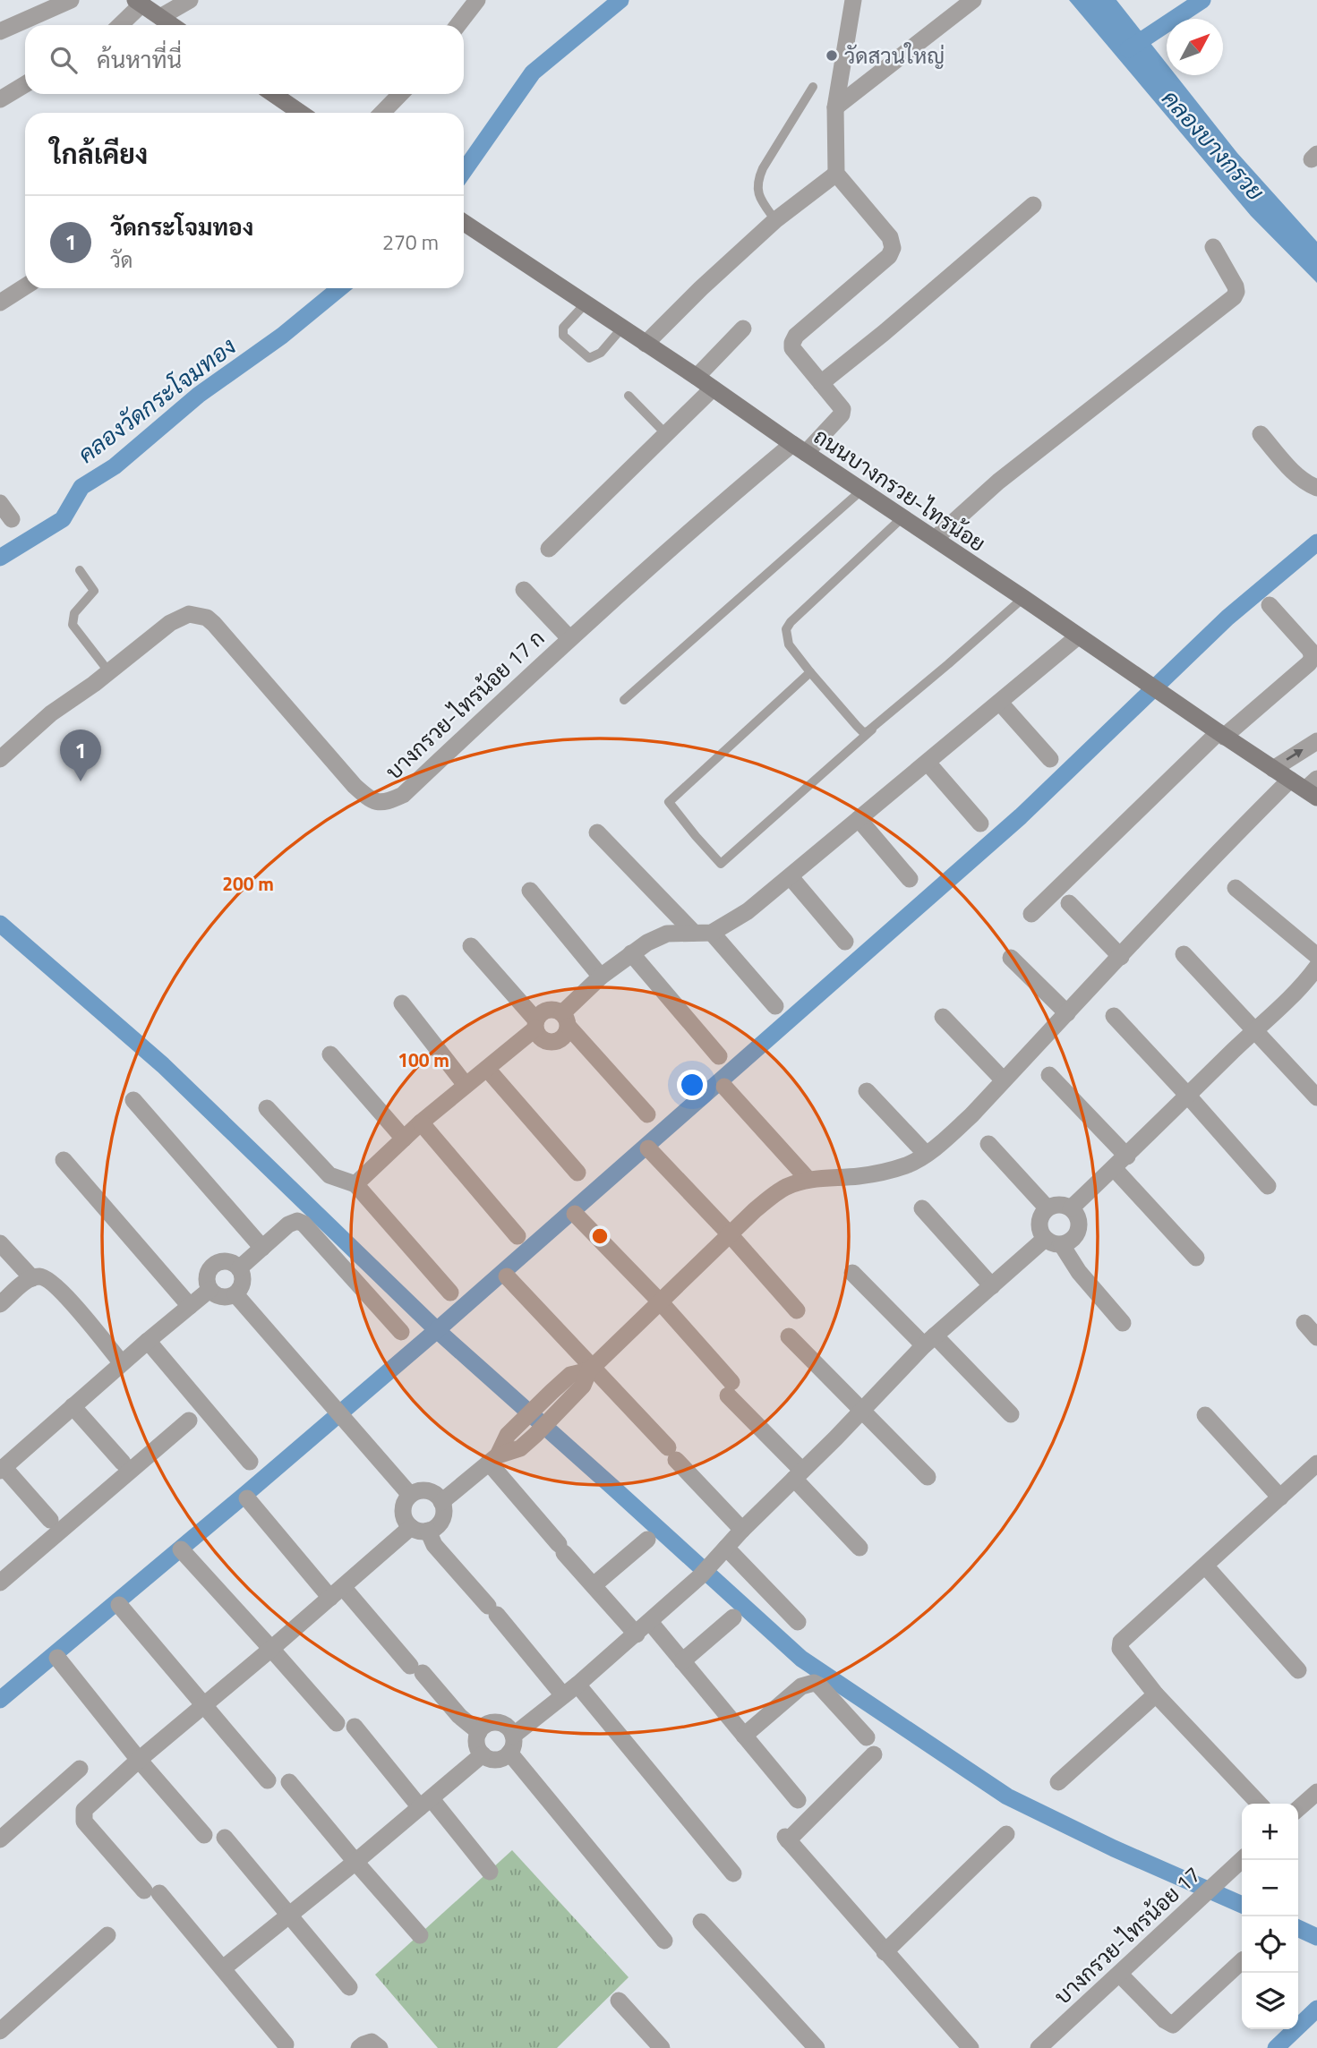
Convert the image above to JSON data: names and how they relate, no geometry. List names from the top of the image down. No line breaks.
{"streets":{"main road":["ถนนบางกรวย-ไทรน้อย"],"street":["บางกรวย-ไทรน้อย 17 ก","บางกรวย-ไทรน้อย 17"]},"crossings":[["ถนนบางกรวย-ไทรน้อย","บางกรวย-ไทรน้อย 17 ก"]],"water":["คลองบางกรวย","คลองวัดกระโจมทอง"],"places":["วัดสวนใหญ่"],"north":"top right","page":{"search":"ค้นหาที่นี่","heading":"ใกล้เคียง","list":[{"mark":"1","name":"วัดกระโจมทอง","note":"วัด","value":"270 m"}],"pins":"1","map_buttons":["+","−"]},"rings":["200 m","100 m"]}
